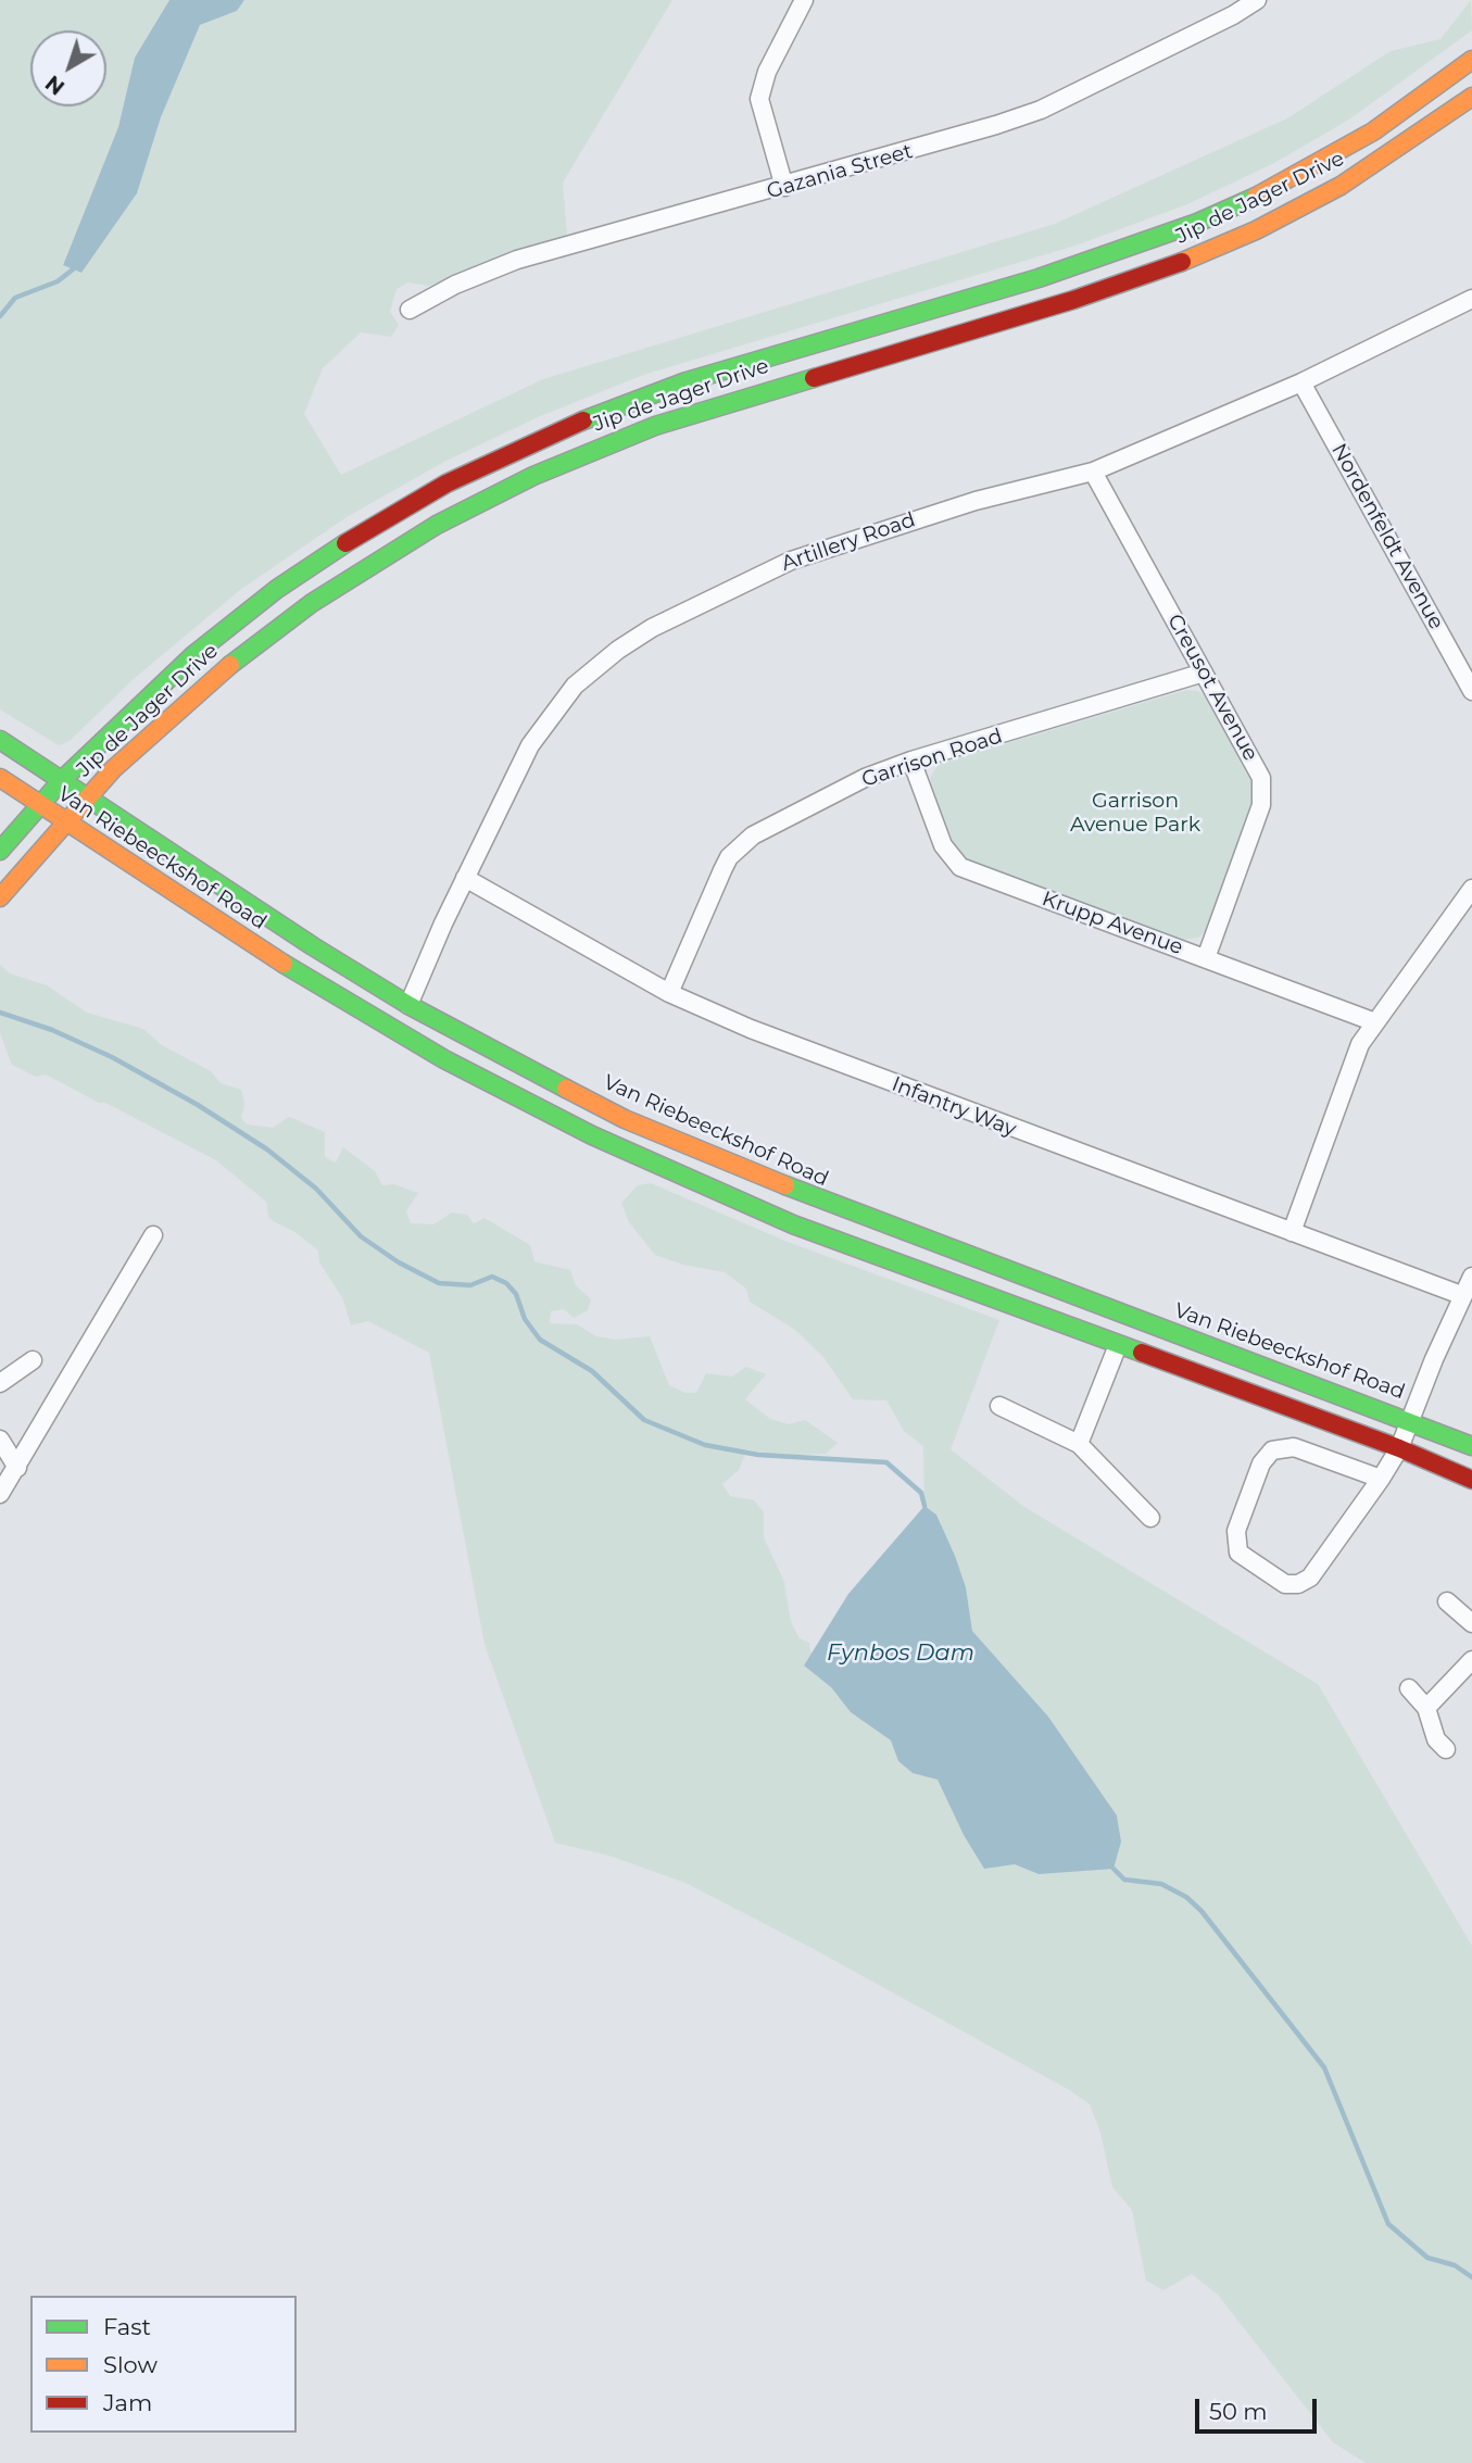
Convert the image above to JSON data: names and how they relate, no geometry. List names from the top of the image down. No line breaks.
{"streets":{"street":["Gazania Street","Jip de Jager Drive","Nordenfeldt Avenue","Artillery Road","Creusot Avenue","Garrison Road","Van Riebeeckshof Road","Krupp Avenue","Infantry Way"]},"crossings":[["Jip de Jager Drive","Van Riebeeckshof Road"],["Nordenfeldt Avenue","Artillery Road"],["Artillery Road","Creusot Avenue"],["Artillery Road","Van Riebeeckshof Road"],["Artillery Road","Infantry Way"],["Creusot Avenue","Garrison Road"],["Creusot Avenue","Krupp Avenue"],["Garrison Road","Krupp Avenue"],["Garrison Road","Infantry Way"]],"water":["Fynbos Dam"],"parks":["Garrison Avenue Park"],"legend":["Fast","Slow","Jam"],"scale_bar":"50 m","north":"bottom left"}
